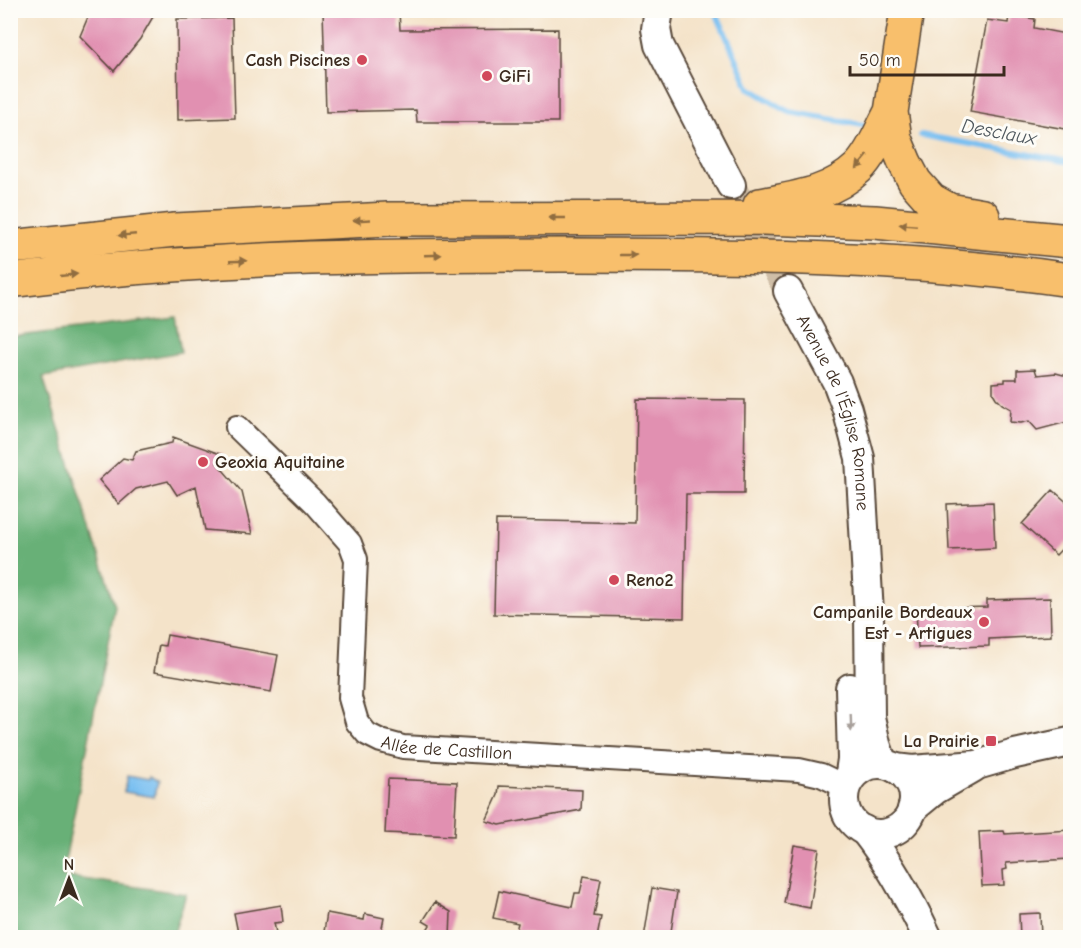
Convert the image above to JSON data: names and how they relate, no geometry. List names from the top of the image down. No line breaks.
{"streets":{"street":["Avenue de l'Église Romane","Allée de Castillon"]},"crossings":[["Avenue de l'Église Romane","Allée de Castillon"]],"water":["Desclaux"],"places":{"other":["Cash Piscines","GiFi","Geoxia Aquitaine","Reno2","Campanile Bordeaux Est - Artigues"],"transit":["La Prairie"]},"scale_bar":"50 m","north":"top"}
